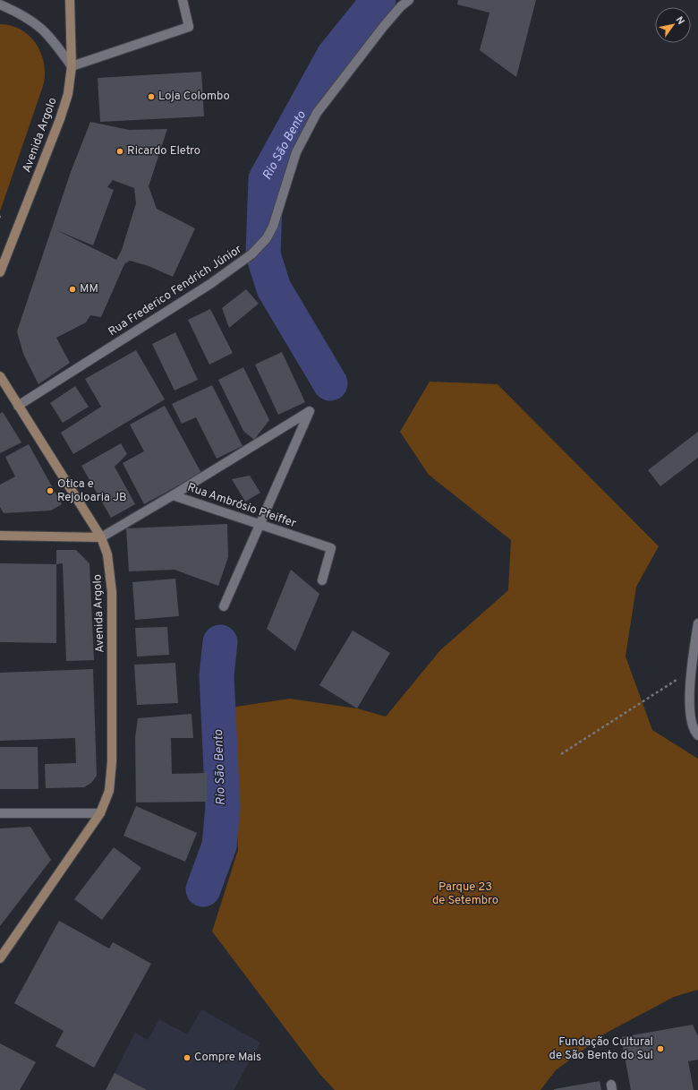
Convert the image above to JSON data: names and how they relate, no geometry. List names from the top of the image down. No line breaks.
{"streets":{"main road":["Avenida Argolo"],"street":["Rua Frederico Fendrich Júnior","Rua Ambrósio Pfeiffer"]},"crossings":[["Avenida Argolo","Rua Frederico Fendrich Júnior"],["Avenida Argolo","Rua Ambrósio Pfeiffer"]],"water":["Rio São Bento"],"parks":["Parque 23 de Setembro"],"places":["Loja Colombo","Ricardo Eletro","MM","Otica e Rejoloaria JB","Fundação Cultural de São Bento do Sul","Compre Mais"],"north":"top right"}
